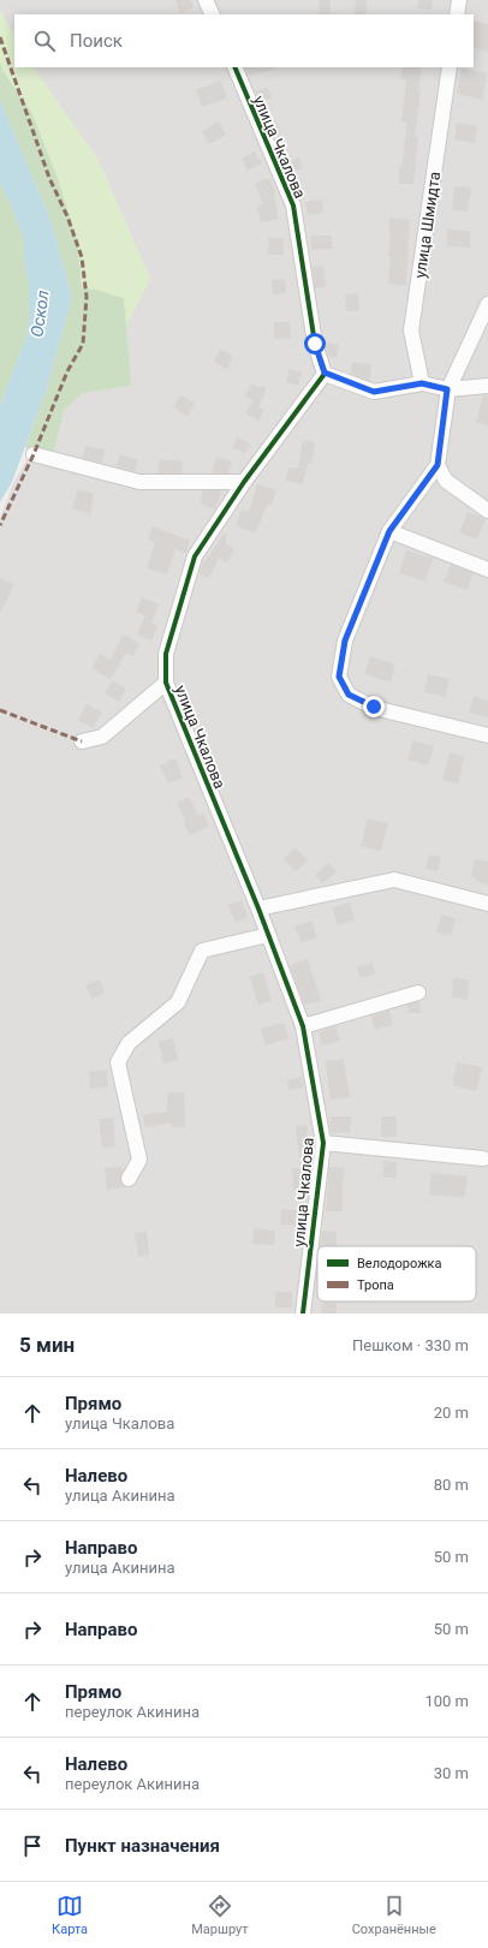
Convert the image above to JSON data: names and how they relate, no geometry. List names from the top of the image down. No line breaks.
{"streets":{"street":["улица Чкалова","улица Шмидта"]},"water":["Оскол"],"legend":["Велодорожка","Тропа"],"page":{"search":"Поиск","heading":["5 мин","Пешком · 330 m"],"list":[["Прямо","улица Чкалова","20 m"],["Налево","улица Акинина","80 m"],["Направо","улица Акинина","50 m"],["Направо","50 m"],["Прямо","переулок Акинина","100 m"],["Налево","переулок Акинина","30 m"],"Пункт назначения"],"nav":["Карта","Маршрут","Сохранённые"]}}
